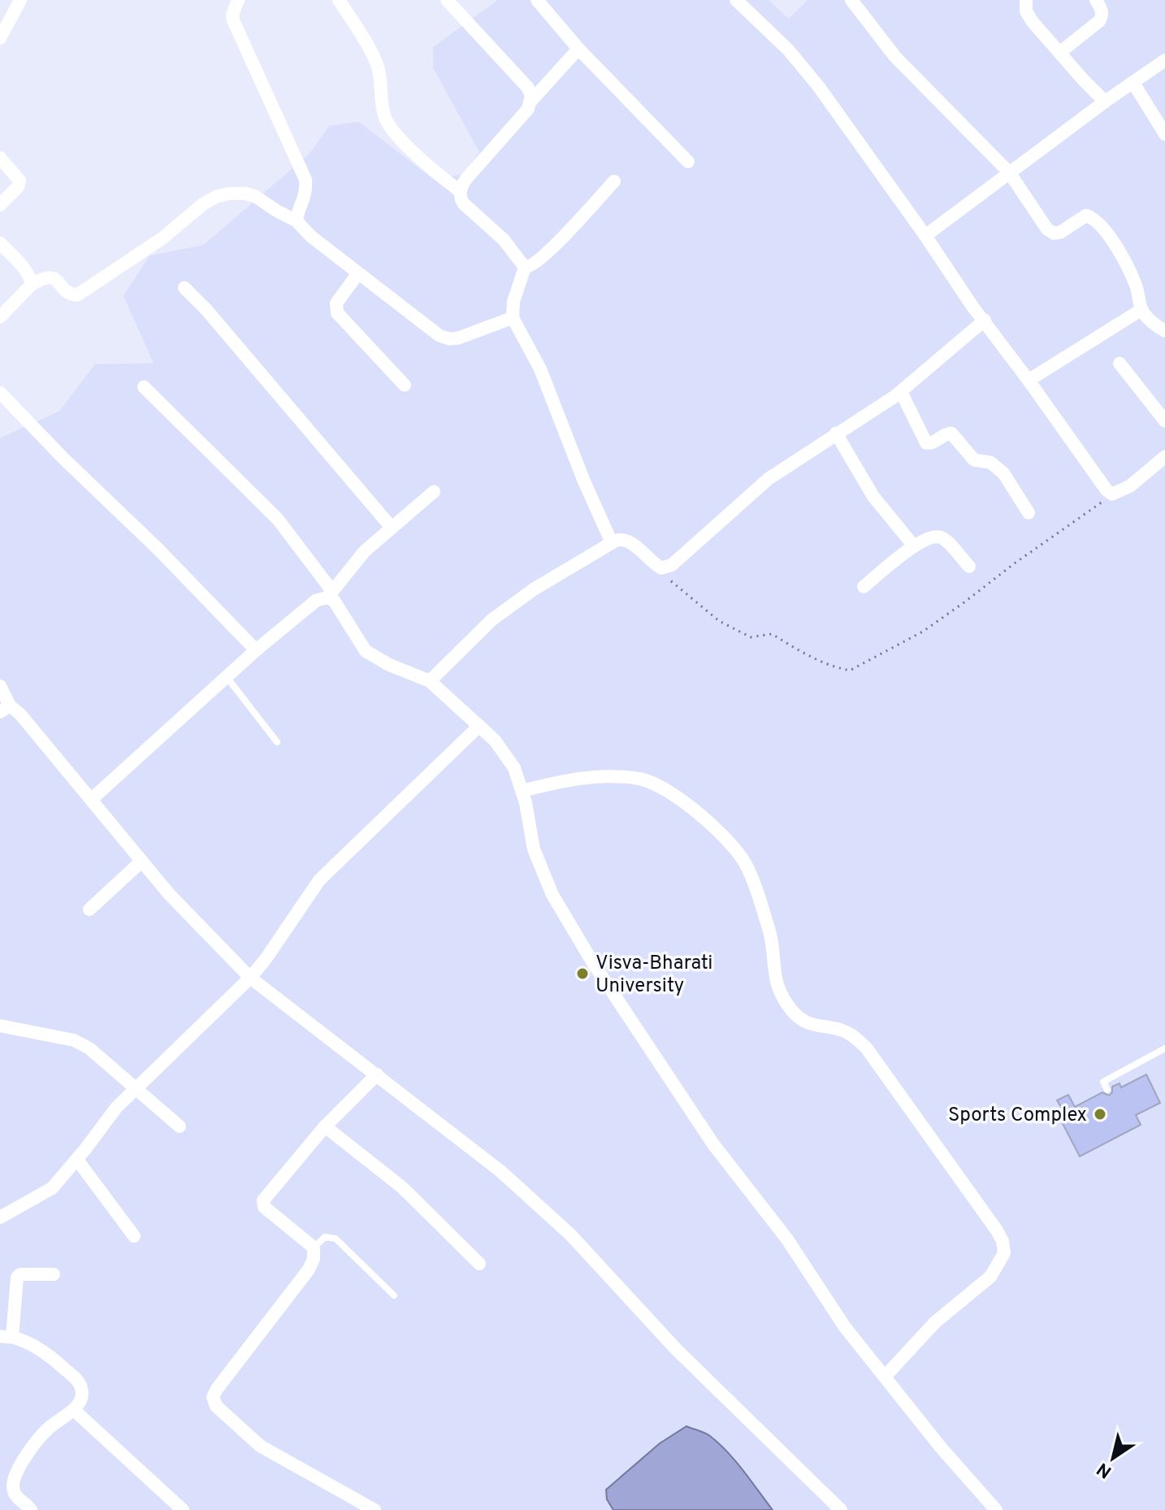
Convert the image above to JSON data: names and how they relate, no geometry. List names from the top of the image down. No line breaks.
{"places":["Visva-Bharati University","Sports Complex"],"north":"bottom left"}
